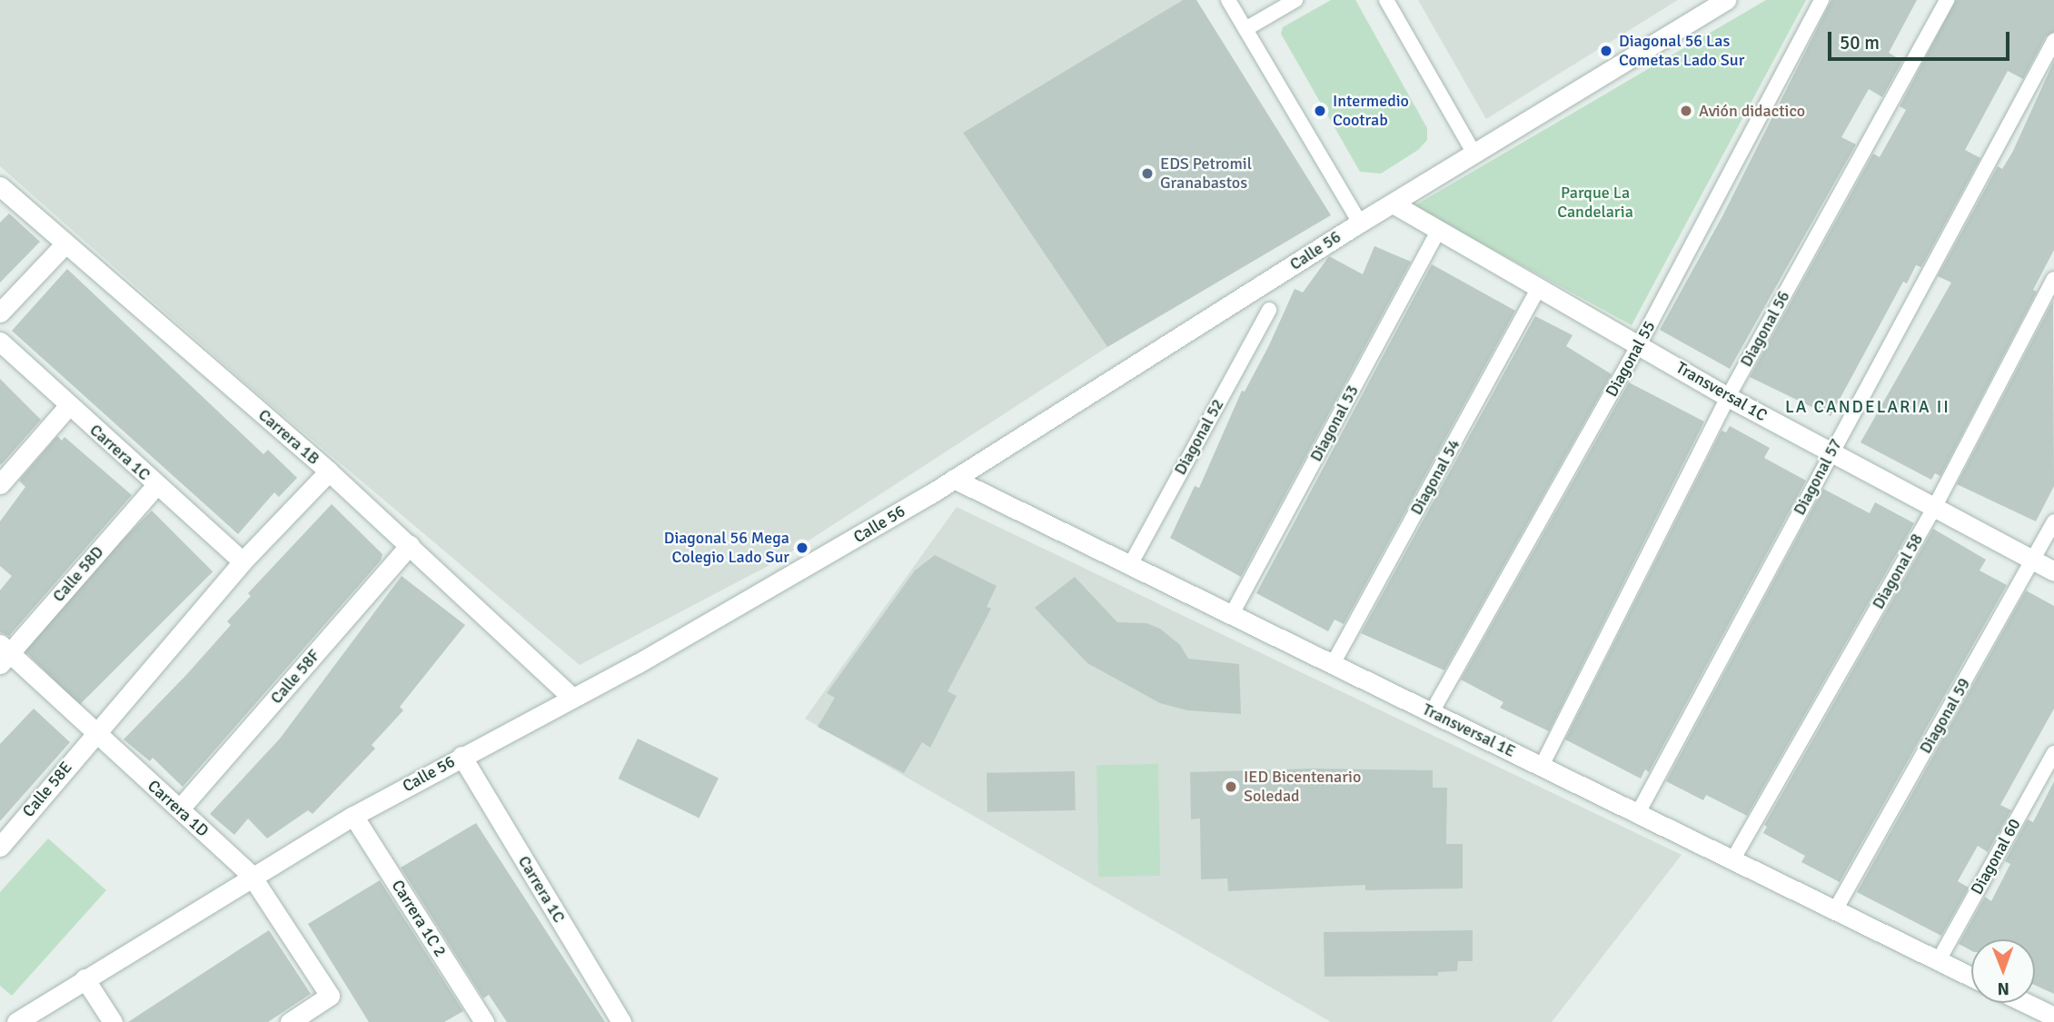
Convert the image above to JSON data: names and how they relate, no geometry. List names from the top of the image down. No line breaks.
{"streets":{"street":["Calle 56","Transversal 1C","Carrera 1B","Carrera 1C","Calle 58D","Calle 58F","Transversal 1E","Calle 58E","Carrera 1D","Carrera 1C 2"],"lane":["Diagonal 56","Diagonal 55","Diagonal 53","Diagonal 52","Diagonal 54","Diagonal 57","Diagonal 58","Diagonal 59","Diagonal 60"]},"crossings":[["Calle 56","Transversal 1C"],["Calle 56","Carrera 1B"],["Calle 56","Carrera 1C"],["Calle 56","Transversal 1E"],["Calle 56","Carrera 1D"],["Calle 56","Carrera 1C 2"],["Diagonal 56","Transversal 1C"],["Diagonal 56","Transversal 1E"],["Diagonal 55","Transversal 1C"],["Diagonal 55","Transversal 1E"],["Transversal 1C","Diagonal 53"],["Transversal 1C","Diagonal 54"],["Transversal 1C","Diagonal 57"],["Transversal 1C","Diagonal 58"],["Transversal 1C","Diagonal 59"],["Diagonal 53","Transversal 1E"],["Carrera 1B","Calle 58F"],["Diagonal 52","Transversal 1E"],["Carrera 1C","Calle 58D"],["Diagonal 54","Transversal 1E"],["Diagonal 57","Transversal 1E"],["Diagonal 58","Transversal 1E"],["Calle 58D","Carrera 1D"],["Calle 58F","Carrera 1D"],["Diagonal 59","Transversal 1E"],["Transversal 1E","Diagonal 60"],["Calle 58E","Carrera 1D"]],"districts":["LA CANDELARIA II"],"parks":["Parque La Candelaria"],"places":["Diagonal 56 Las Cometas Lado Sur","Intermedio Cootrab","Avión didactico","EDS Petromil Granabastos","Diagonal 56 Mega Colegio Lado Sur","IED Bicentenario Soledad"],"scale_bar":"50 m","north":"bottom"}
